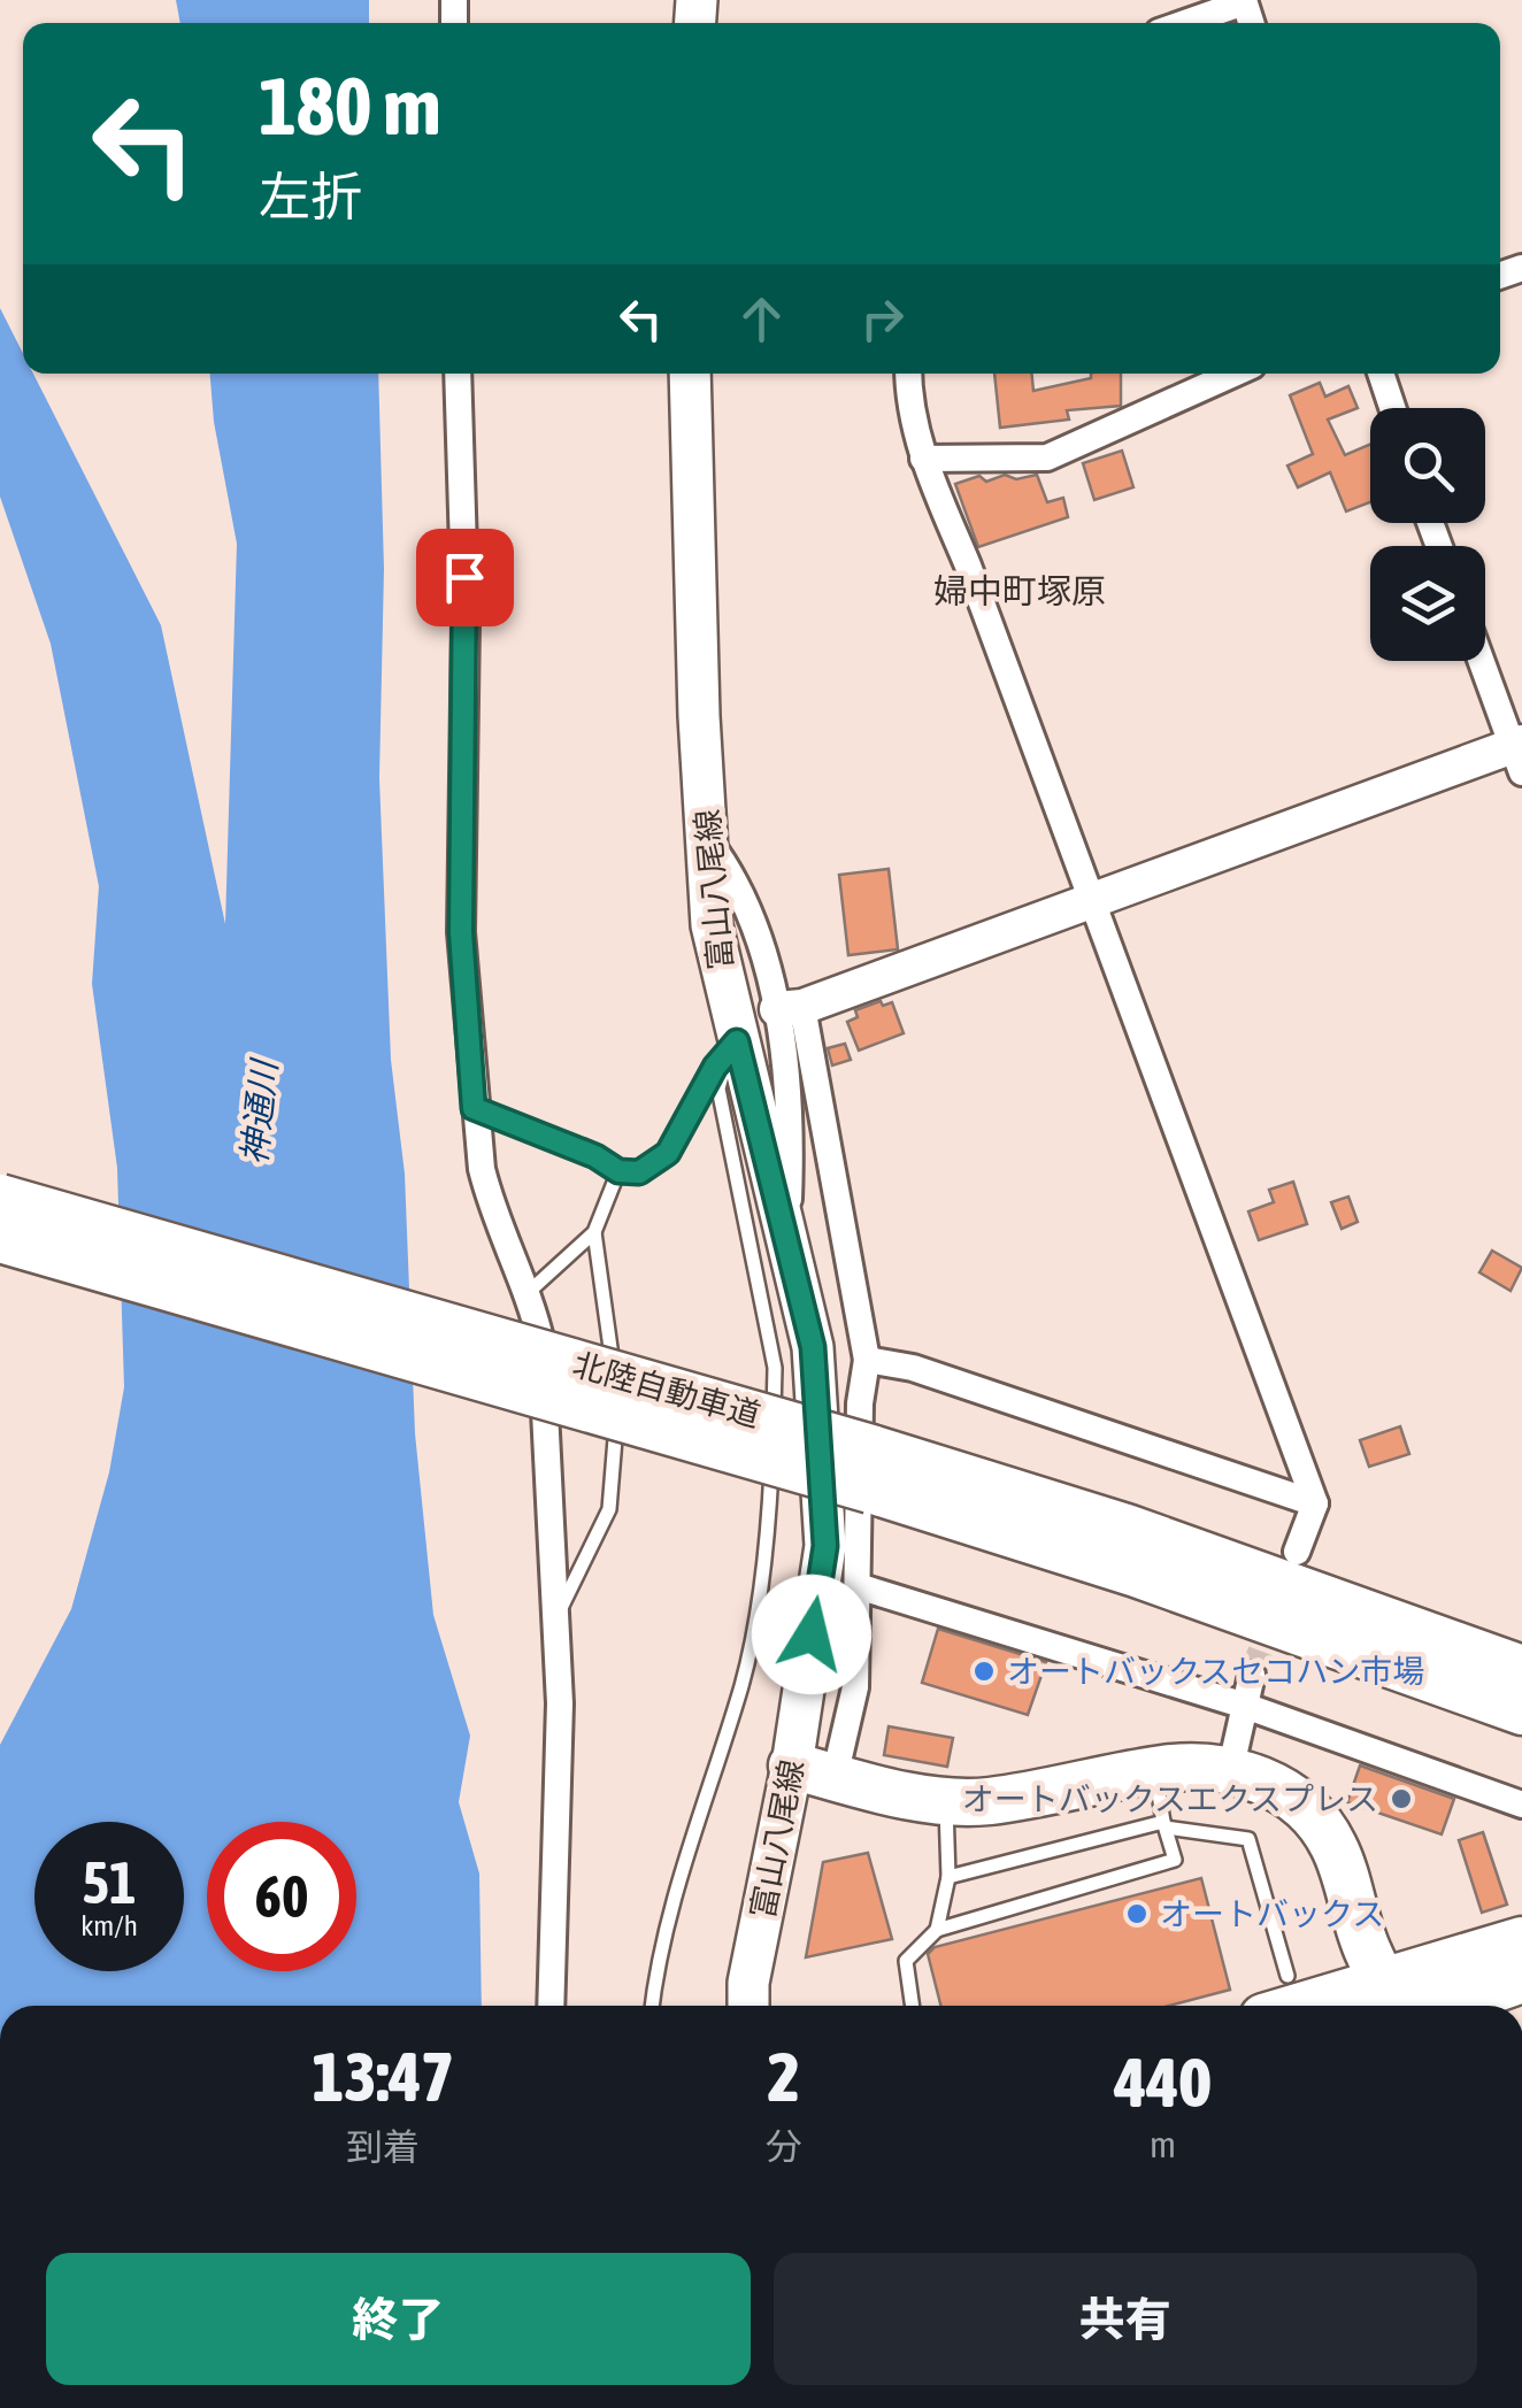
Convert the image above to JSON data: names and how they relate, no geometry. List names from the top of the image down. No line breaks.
{"streets":{"highway":["北陸自動車道"],"main road":["富山八尾線"]},"districts":["婦中町塚原"],"water":["神通川"],"places":["オートバックスセコハン市場","オートバックスエクスプレス","オートバックス"],"page":{"turn":["180 m","左折"],"speed":"51 km/h","limit":"60","eta":["13:47","到着","2","分","440","m"],"buttons":["終了","共有"]}}
